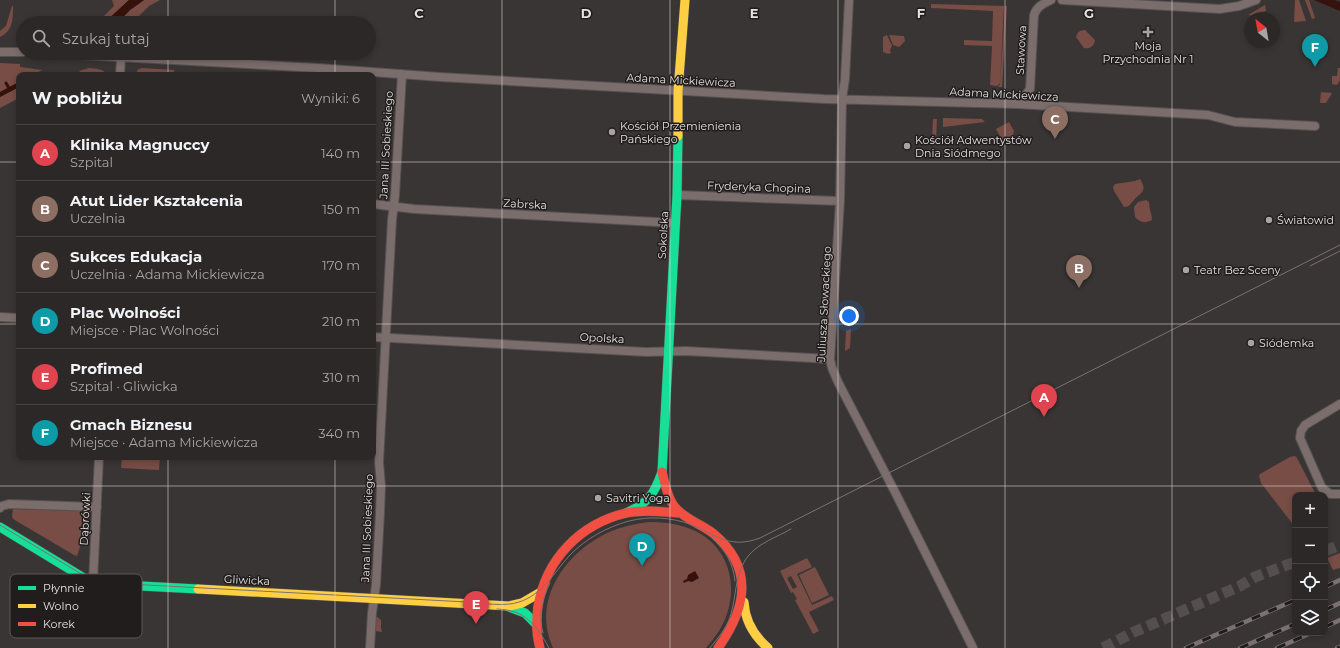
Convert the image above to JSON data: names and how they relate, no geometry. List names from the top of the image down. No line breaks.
{"streets":{"street":["Stawowa","Adama Mickiewicza","Jana III Sobieskiego","Fryderyka Chopina","Zabrska","Sokolska","Juliusza Słowackiego","Opolska","Dąbrówki","Gliwicka"]},"crossings":[["Stawowa","Adama Mickiewicza"],["Adama Mickiewicza","Jana III Sobieskiego"],["Adama Mickiewicza","Sokolska"],["Adama Mickiewicza","Juliusza Słowackiego"],["Jana III Sobieskiego","Zabrska"],["Jana III Sobieskiego","Opolska"],["Jana III Sobieskiego","Gliwicka"],["Fryderyka Chopina","Sokolska"],["Fryderyka Chopina","Juliusza Słowackiego"],["Zabrska","Sokolska"],["Sokolska","Opolska"],["Juliusza Słowackiego","Opolska"]],"places":{"health":["Moja Przychodnia Nr 1"],"other":["Kościół Przemienienia Pańskiego","Kościół Adwentystów Dnia Siódmego","Światowid","Teatr Bez Sceny","Siódemka","Savitri Yoga"]},"legend":["Płynnie","Wolno","Korek"],"north":"top left","page":{"search":"Szukaj tutaj","pins":["F","C","B","A","D","E"],"heading":["W pobliżu","Wyniki: 6"],"list":[{"mark":"A","name":"Klinika Magnuccy","note":"Szpital","value":"140 m"},{"mark":"B","name":"Atut Lider Kształcenia","note":"Uczelnia","value":"150 m"},{"mark":"C","name":"Sukces Edukacja","note":"Uczelnia · Adama Mickiewicza","value":"170 m"},{"mark":"D","name":"Plac Wolności","note":"Miejsce · Plac Wolności","value":"210 m"},{"mark":"E","name":"Profimed","note":"Szpital · Gliwicka","value":"310 m"},{"mark":"F","name":"Gmach Biznesu","note":"Miejsce · Adama Mickiewicza","value":"340 m"}],"map_buttons":["+","−"]},"grid":{"columns":["C","D","E","F","G"]}}
